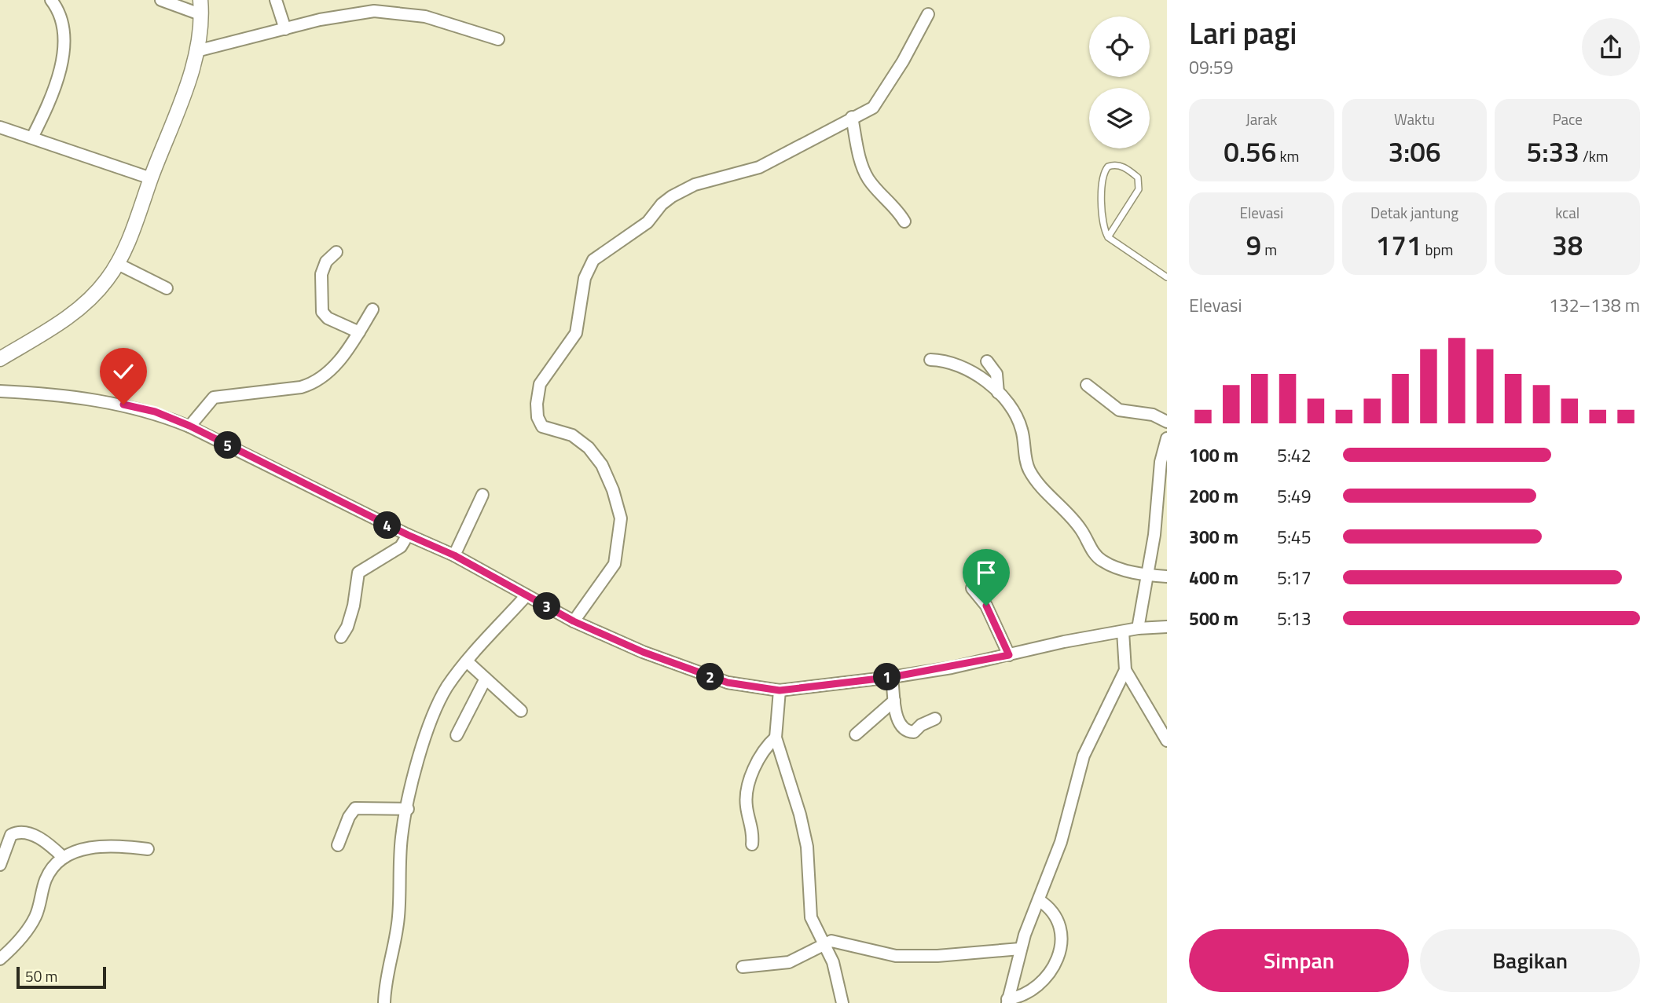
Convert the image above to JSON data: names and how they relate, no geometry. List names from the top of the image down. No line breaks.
{"scale_bar":"50 m","page":{"heading":["Lari pagi","09:59"],"stats":[["Jarak","0.56 km"],["Waktu","3:06"],["Pace","5:33 /km"],["Elevasi","9 m"],["Detak jantung","171 bpm"],["kcal","38"]],"chart":["Elevasi","132–138 m"],"pins":["5","4","3","1","2"],"list":[{"name":"100 m","note":"5:42"},{"name":"200 m","note":"5:49"},{"name":"300 m","note":"5:45"},{"name":"400 m","note":"5:17"},{"name":"500 m","note":"5:13"}],"buttons":["Simpan","Bagikan"],"scale":"50 m"}}
